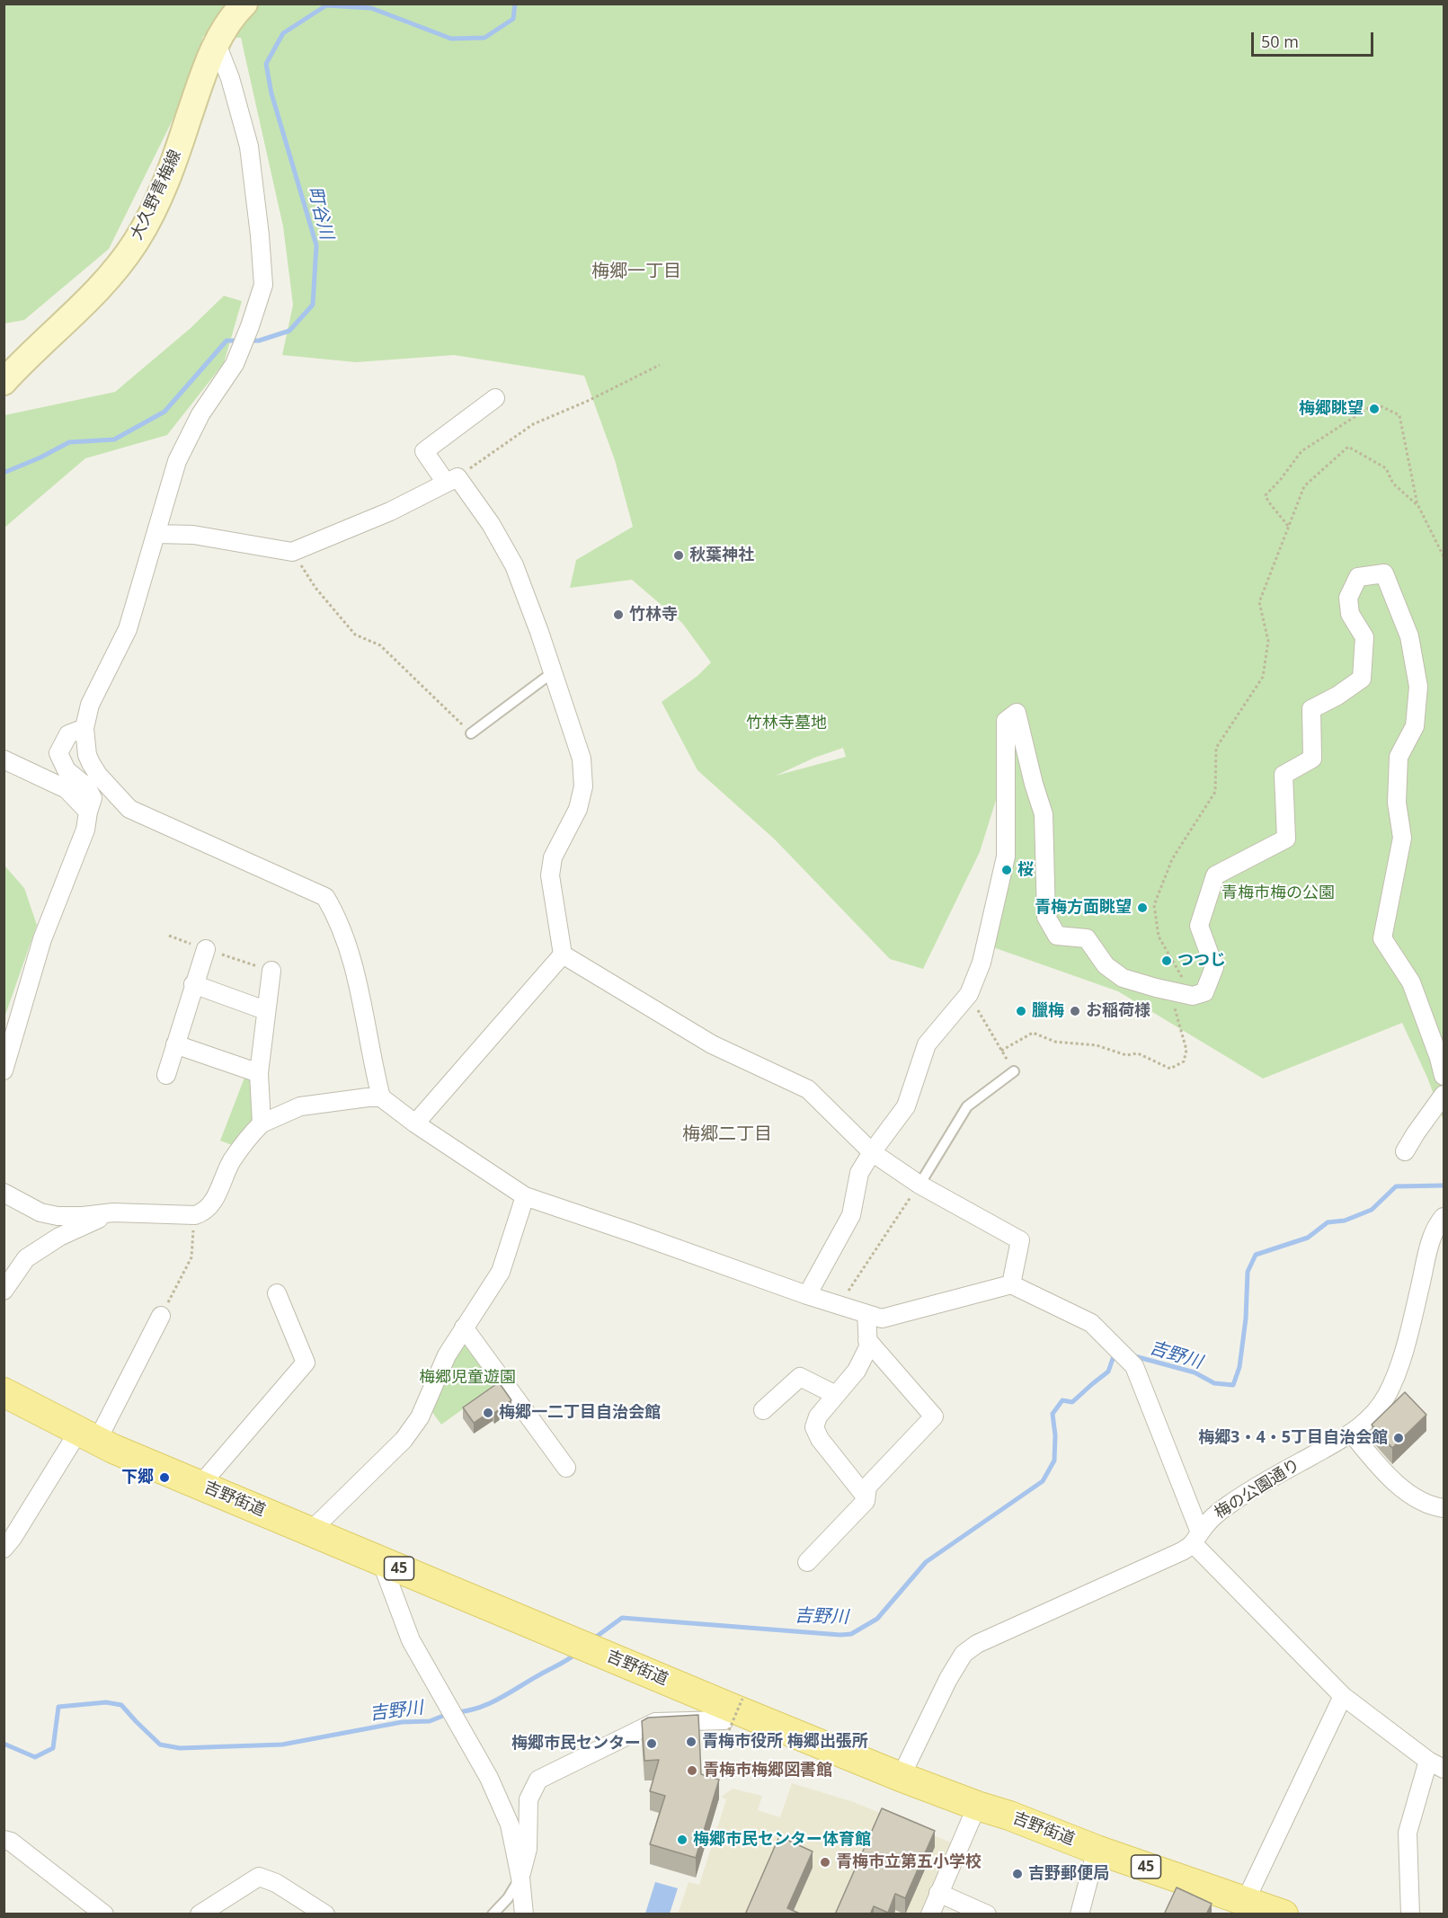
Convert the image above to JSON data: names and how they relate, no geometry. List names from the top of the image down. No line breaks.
{"streets":{"main road":["大久野青梅線","吉野街道","45"],"street":["梅の公園通り"]},"crossings":[["梅の公園通り","吉野街道"]],"districts":["梅郷一丁目","梅郷二丁目"],"water":["町谷川","吉野川"],"parks":["竹林寺墓地","青梅市梅の公園","梅郷児童遊園"],"places":["梅郷眺望","秋葉神社","竹林寺","桜","青梅方面眺望","つつじ","臘梅","お稲荷様","梅郷一二丁目自治会館","梅郷3・4・5丁目自治会館","下郷","青梅市役所 梅郷出張所","梅郷市民センター","青梅市梅郷図書館","梅郷市民センター体育館","青梅市立第五小学校","吉野郵便局"],"scale_bar":"50 m"}
